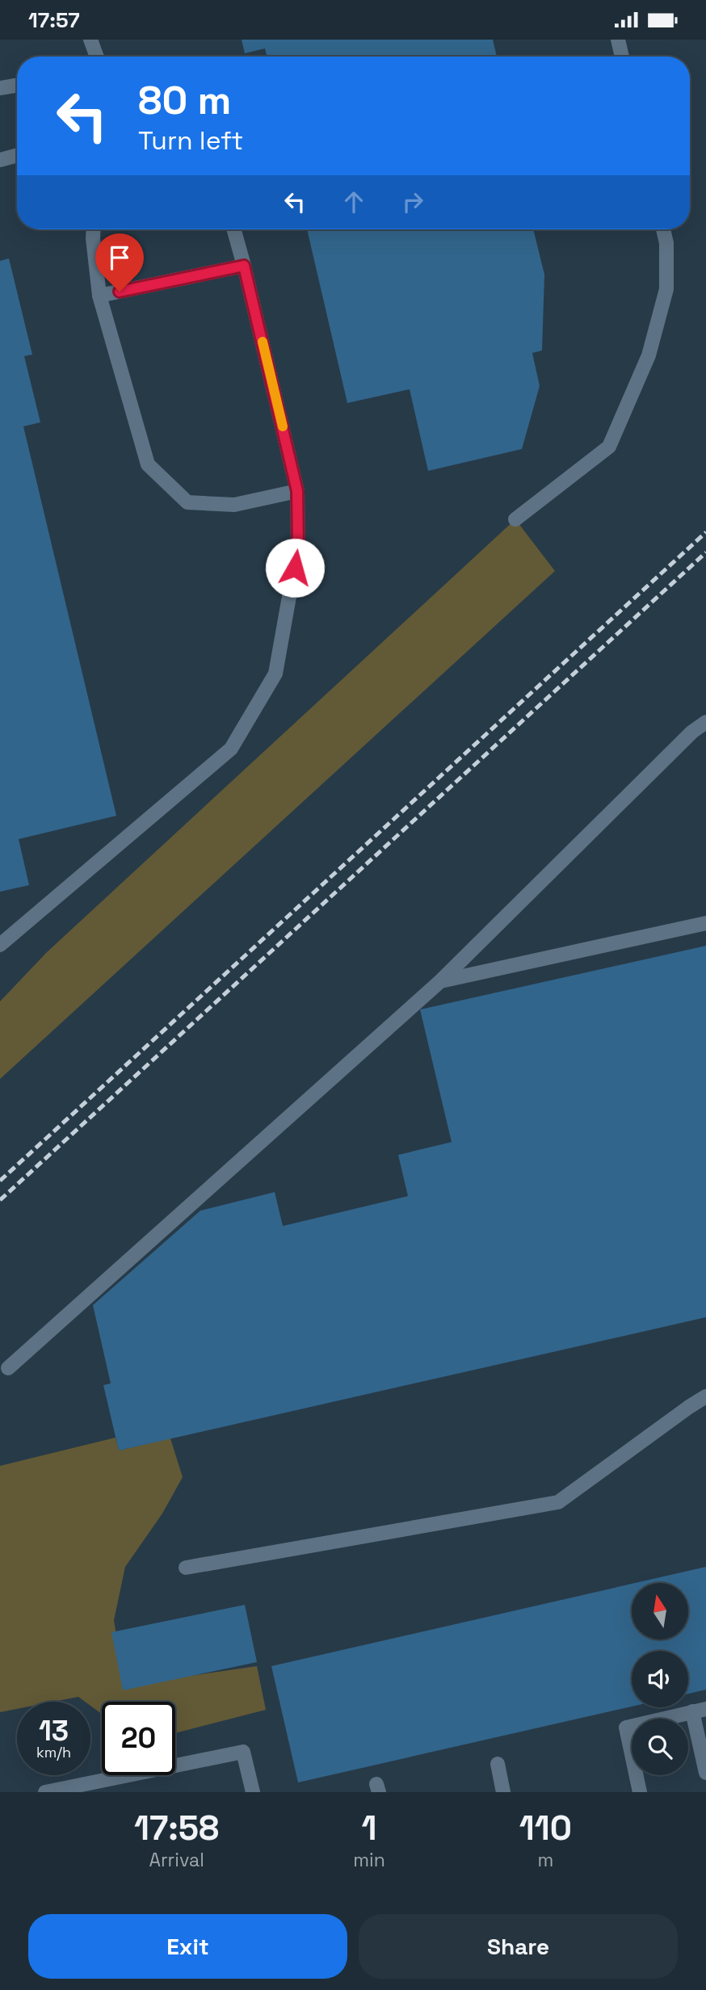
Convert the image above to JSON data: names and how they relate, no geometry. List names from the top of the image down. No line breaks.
{"north":"top","page":{"status":"17:57","turn":["80 m","Turn left"],"speed":"13 km/h","limit":"20","eta":["17:58","Arrival","1","min","110","m"],"buttons":["Exit","Share"]}}
